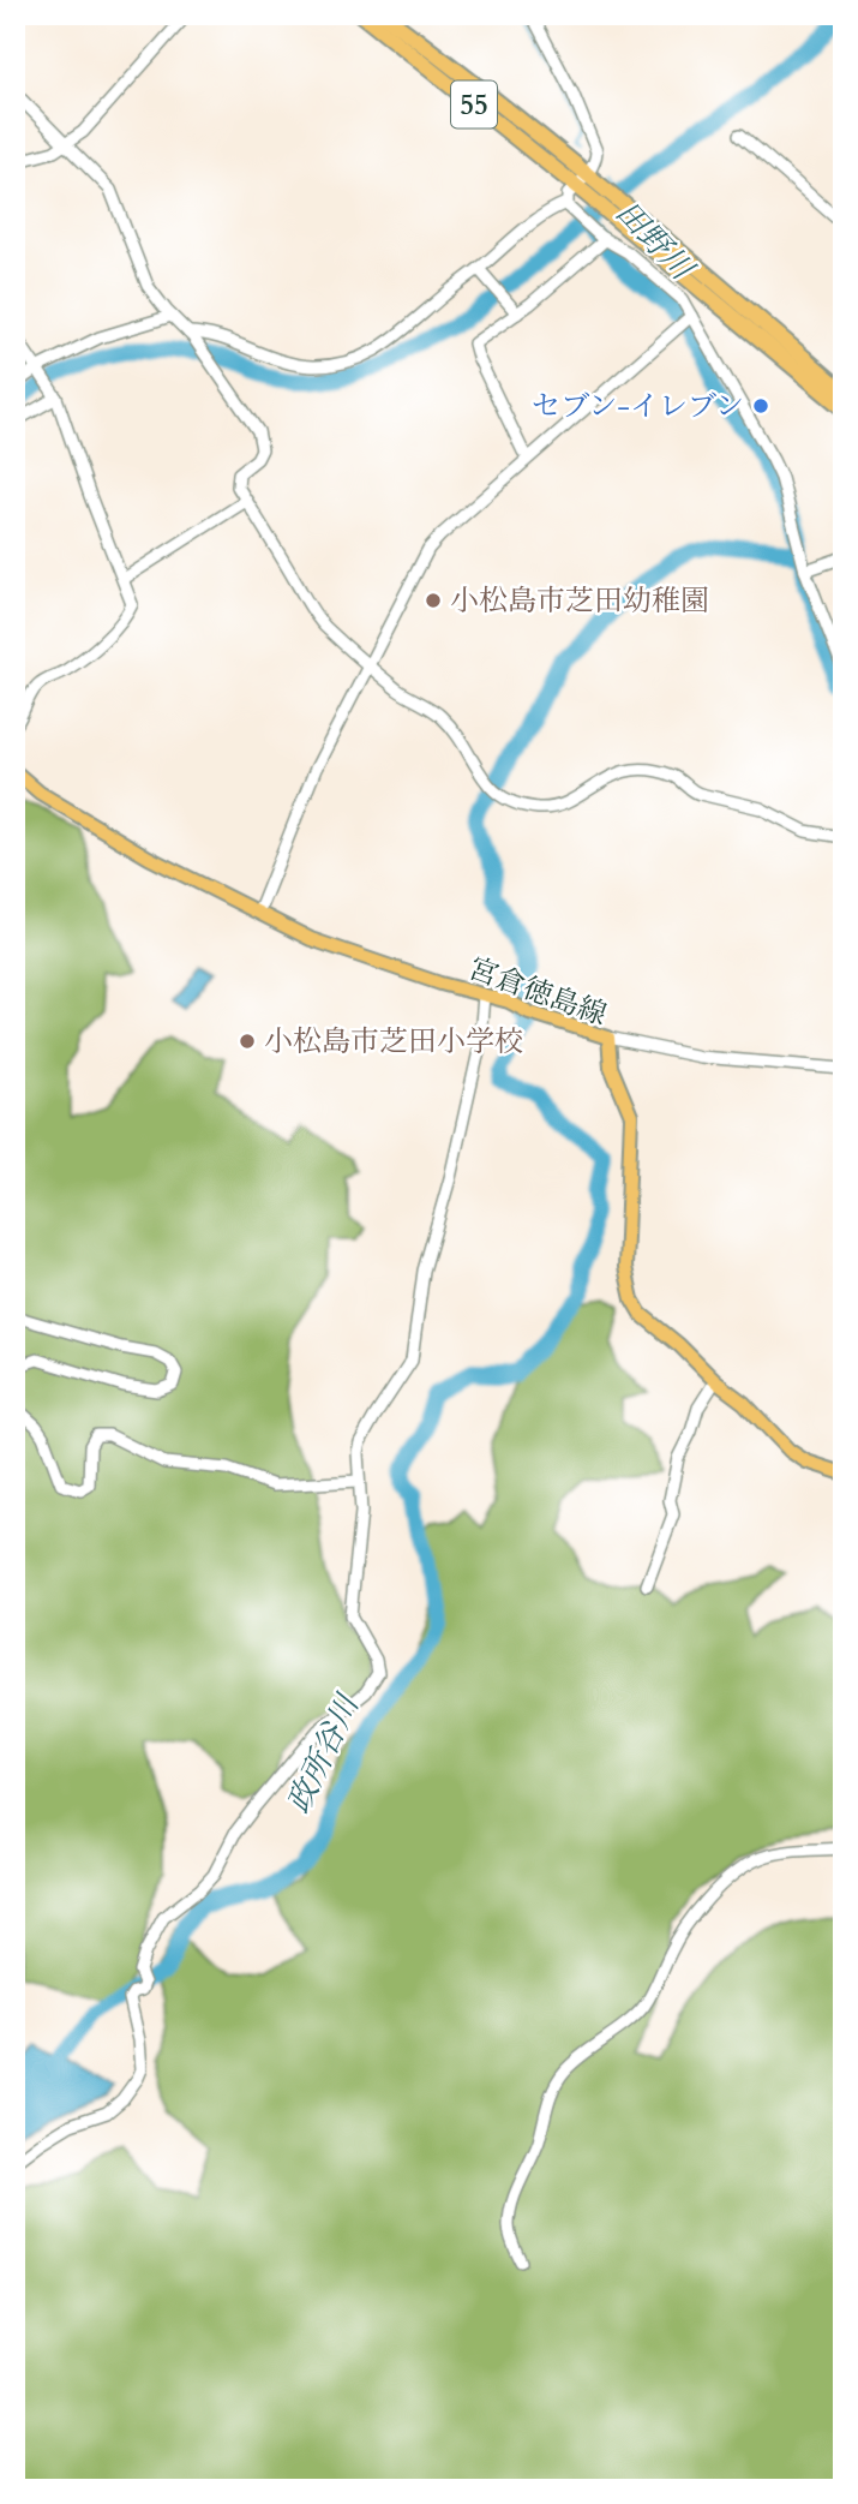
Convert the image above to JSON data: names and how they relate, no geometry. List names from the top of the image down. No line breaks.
{"streets":{"highway":["55"],"main road":["宮倉徳島線"]},"water":["田野川","政所谷川"],"places":["セブン-イレブン","小松島市芝田幼稚園","小松島市芝田小学校"]}
